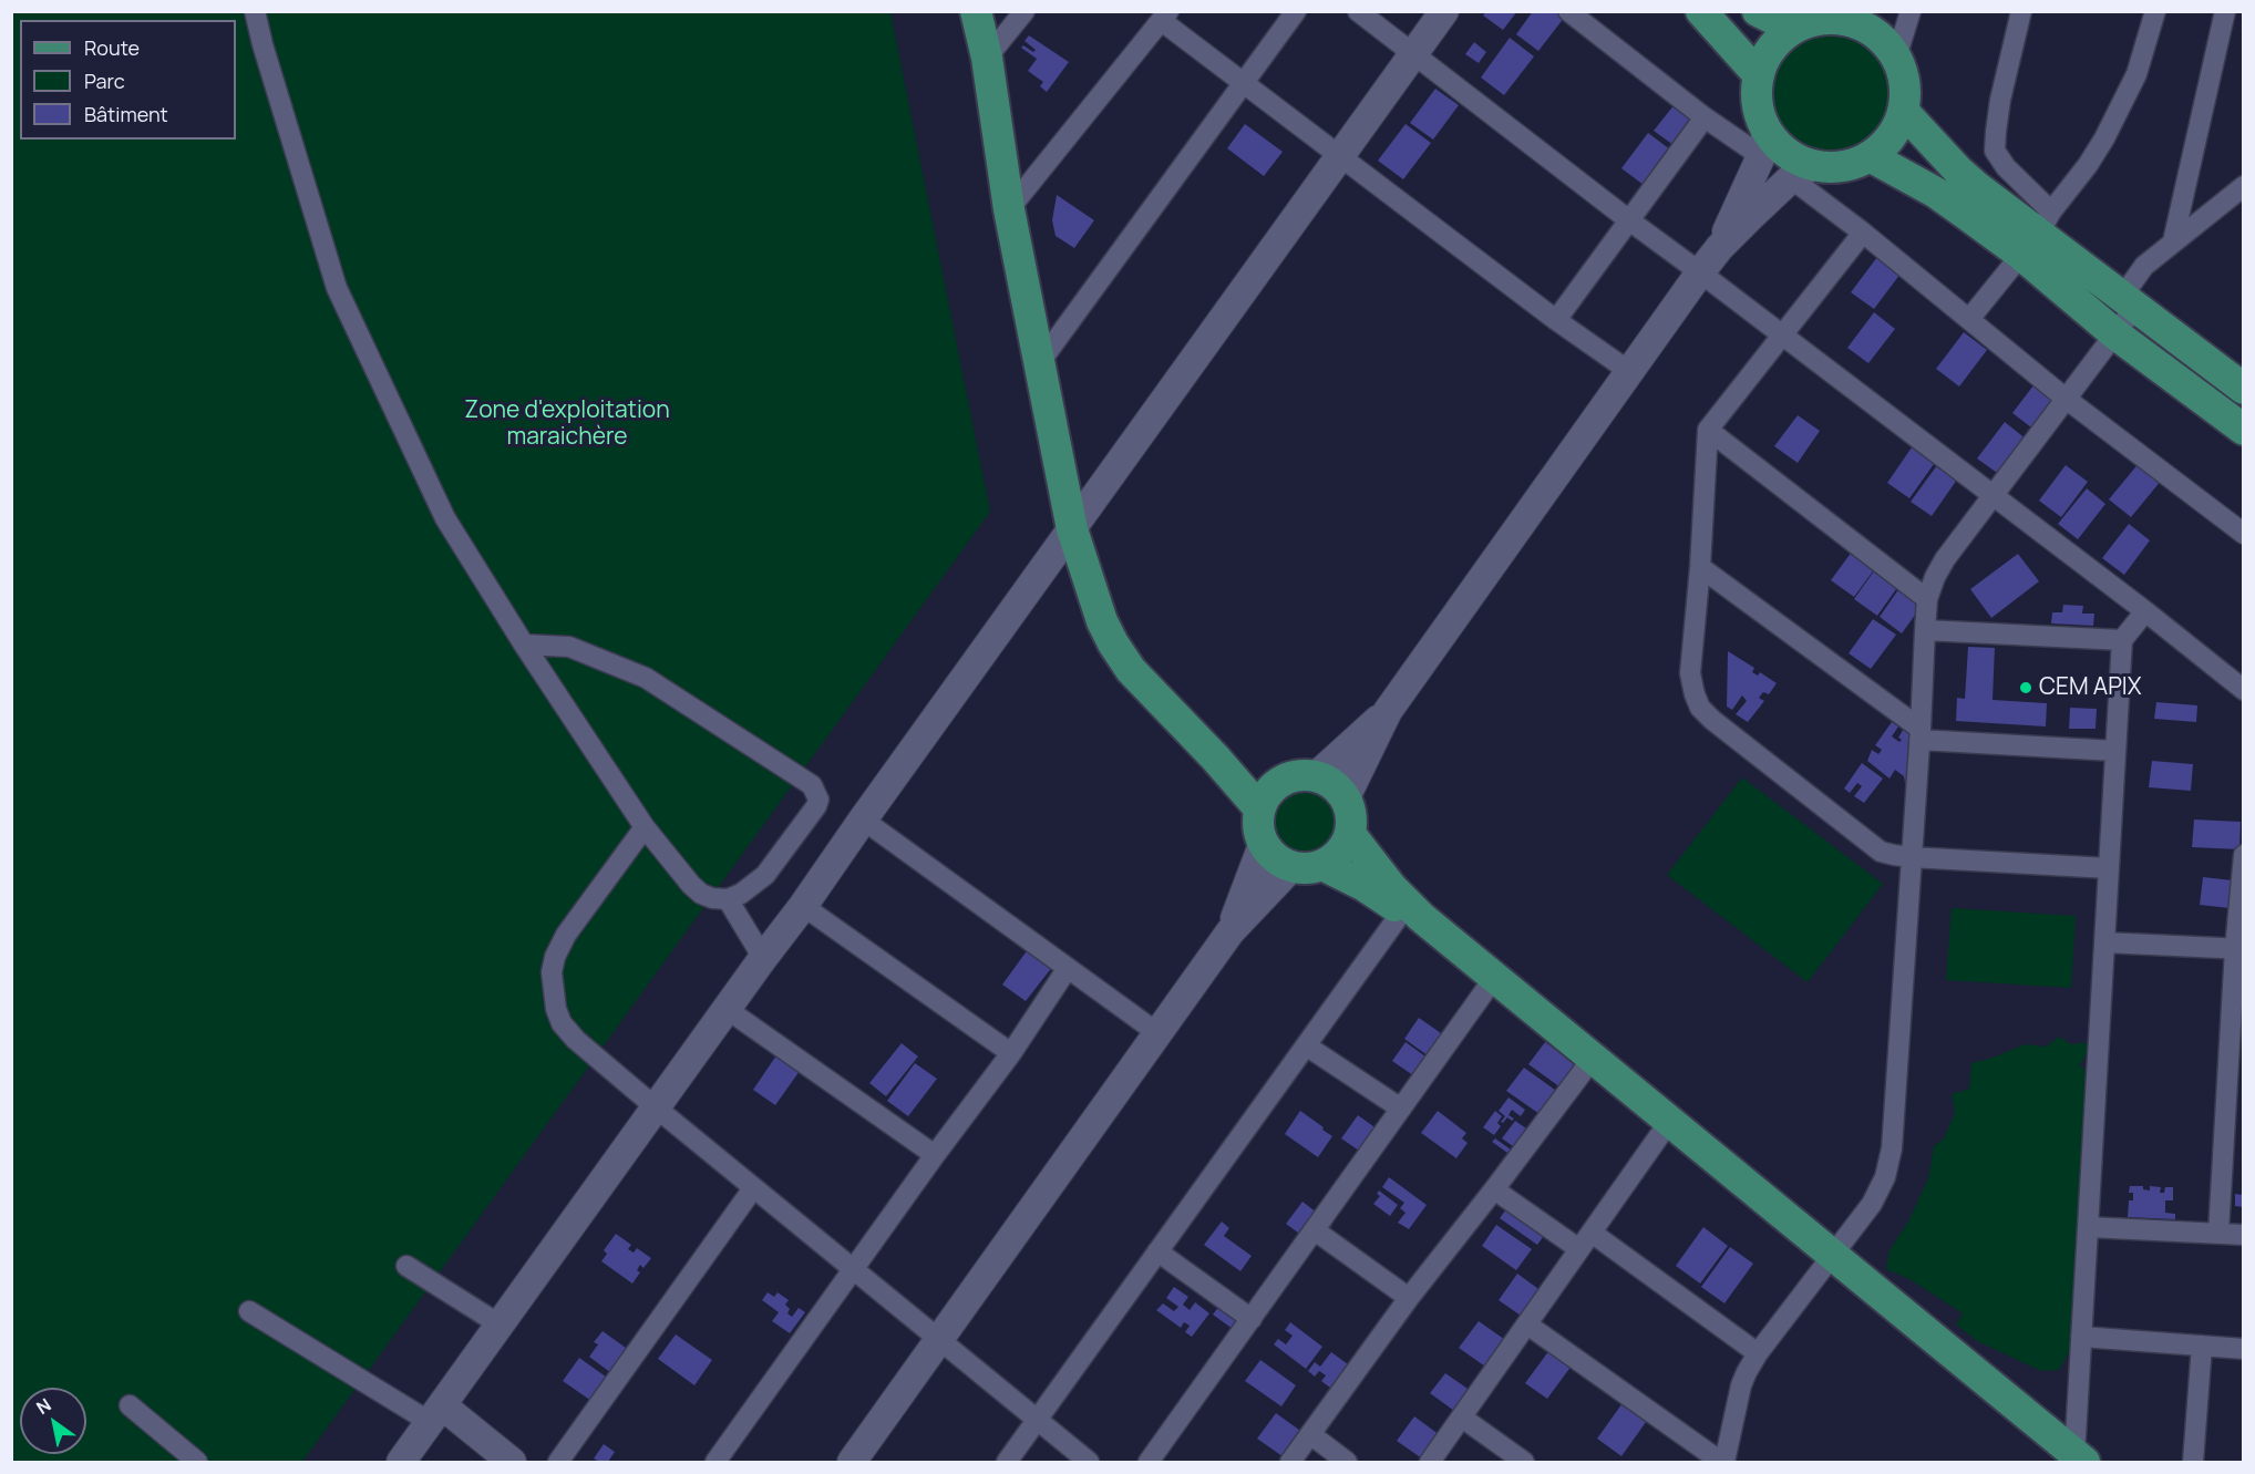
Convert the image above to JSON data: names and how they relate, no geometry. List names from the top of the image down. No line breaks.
{"parks":["Zone d'exploitation maraichère"],"places":["CEM APIX"],"legend":["Route","Parc","Bâtiment"],"north":"top left"}
